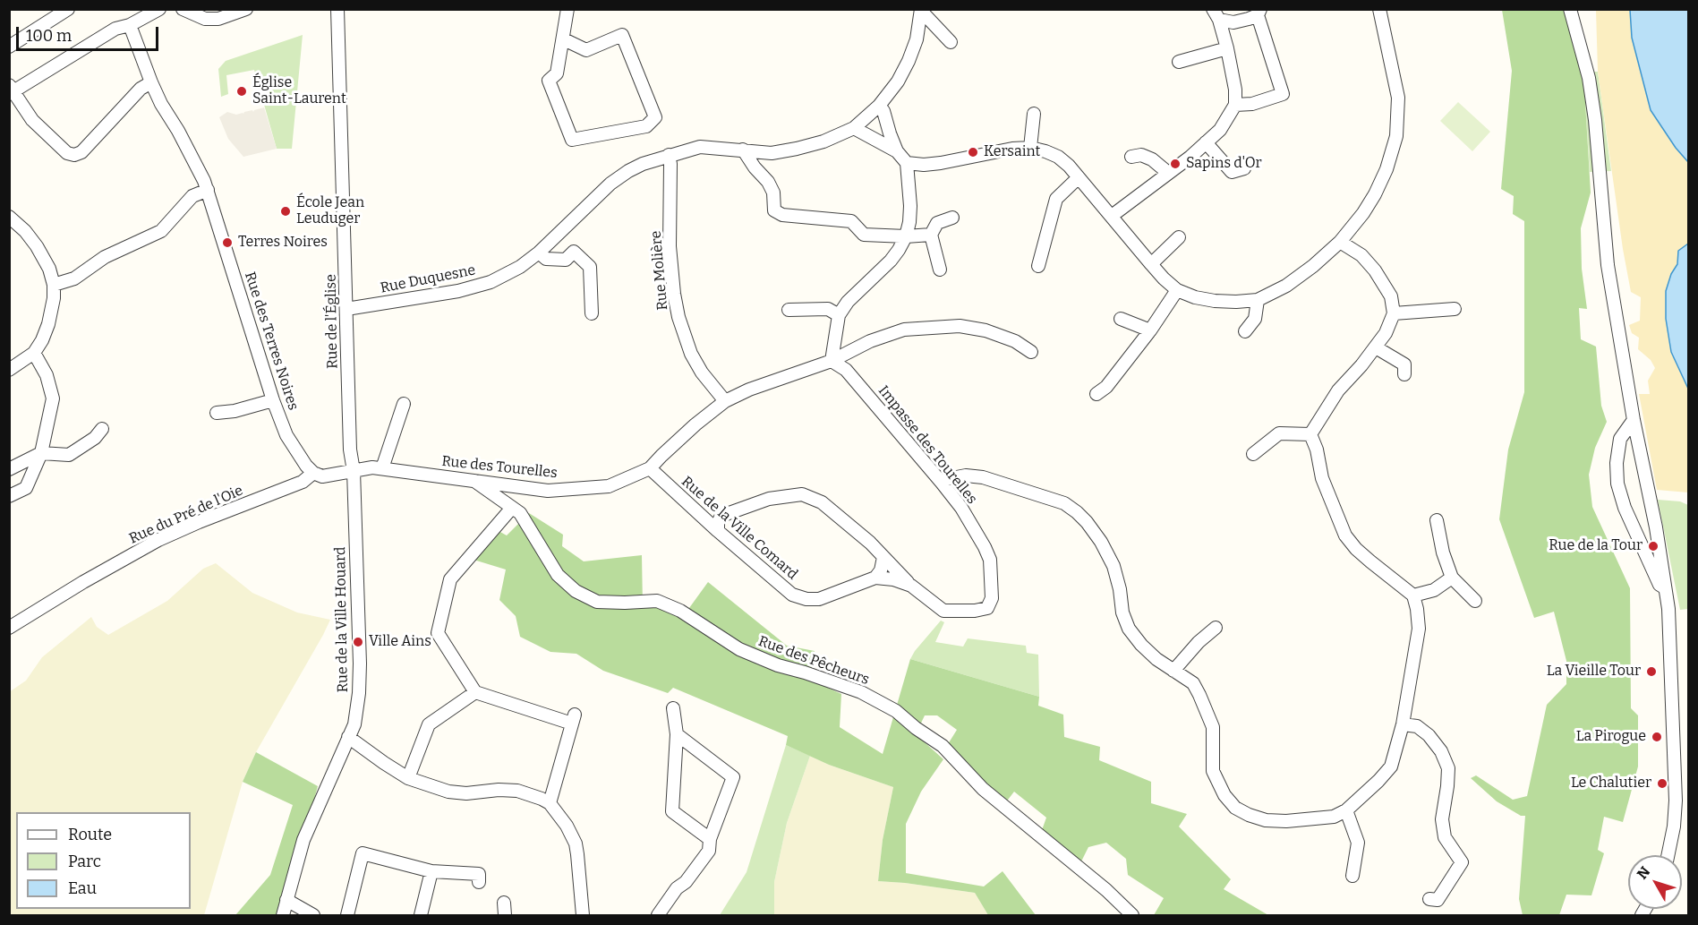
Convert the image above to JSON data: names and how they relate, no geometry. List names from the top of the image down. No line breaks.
{"streets":{"street":["Rue Molière","Rue Duquesne","Rue de l'Église","Rue des Terres Noires","Impasse des Tourelles","Rue des Tourelles","Rue du Pré de l'Oie","Rue de la Ville Comard","Rue de la Ville Houard","Rue des Pêcheurs"]},"crossings":[["Rue Molière","Rue Duquesne"],["Rue Molière","Rue des Tourelles"],["Rue Duquesne","Rue de l'Église"],["Rue de l'Église","Rue des Tourelles"],["Rue de l'Église","Rue de la Ville Houard"],["Rue des Terres Noires","Rue du Pré de l'Oie"],["Impasse des Tourelles","Rue des Tourelles"],["Rue des Tourelles","Rue de la Ville Comard"],["Rue des Tourelles","Rue de la Ville Houard"],["Rue des Tourelles","Rue des Pêcheurs"]],"places":["Église Saint-Laurent","Kersaint","Sapins d'Or","École Jean Leuduger","Terres Noires","Rue de la Tour","Ville Ains","La Vieille Tour","La Pirogue","Le Chalutier"],"legend":["Route","Parc","Eau"],"scale_bar":"100 m","north":"top left"}
